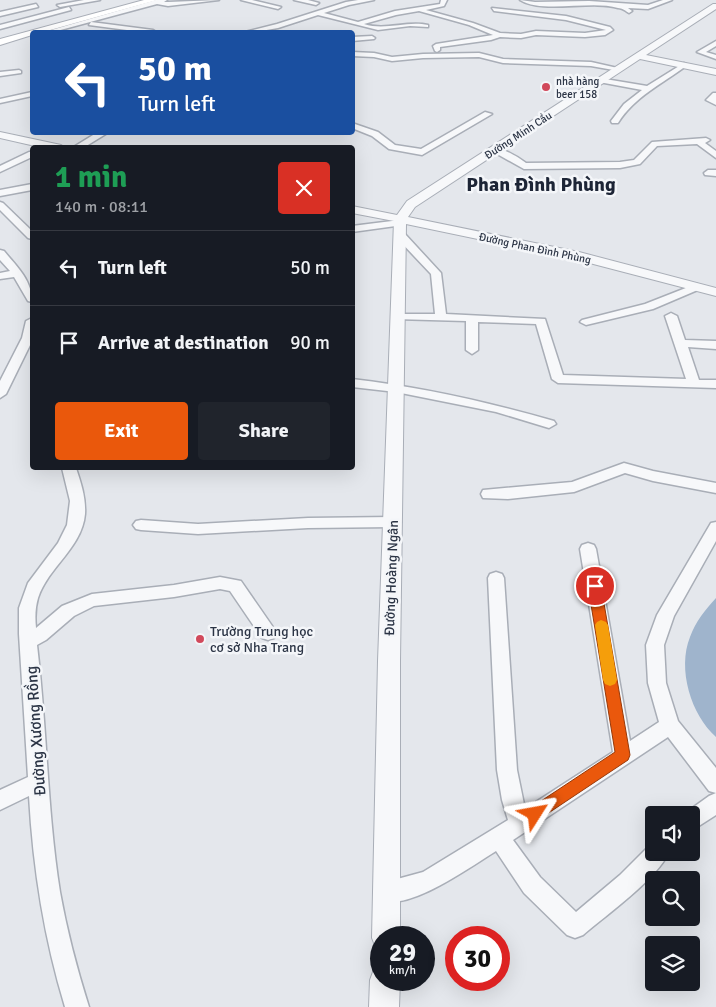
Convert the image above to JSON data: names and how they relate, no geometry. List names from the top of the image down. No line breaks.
{"streets":{"street":["Đường Minh Cầu","Đường Phan Đình Phùng","Đường Hoàng Ngân","Đường Xương Rồng"]},"crossings":[["Đường Minh Cầu","Đường Phan Đình Phùng"],["Đường Minh Cầu","Đường Hoàng Ngân"],["Đường Phan Đình Phùng","Đường Hoàng Ngân"]],"districts":["Phan Đình Phùng"],"places":["nhà hàng beer 158","Trường Trung học cơ sở Nha Trang"],"page":{"turn":["50 m","Turn left"],"heading":["1 min","140 m · 08:11"],"list":[{"name":"Turn left","value":"50 m"},{"name":"Arrive at destination","value":"90 m"}],"buttons":["Exit","Share"],"speed":"29 km/h","limit":"30"}}
